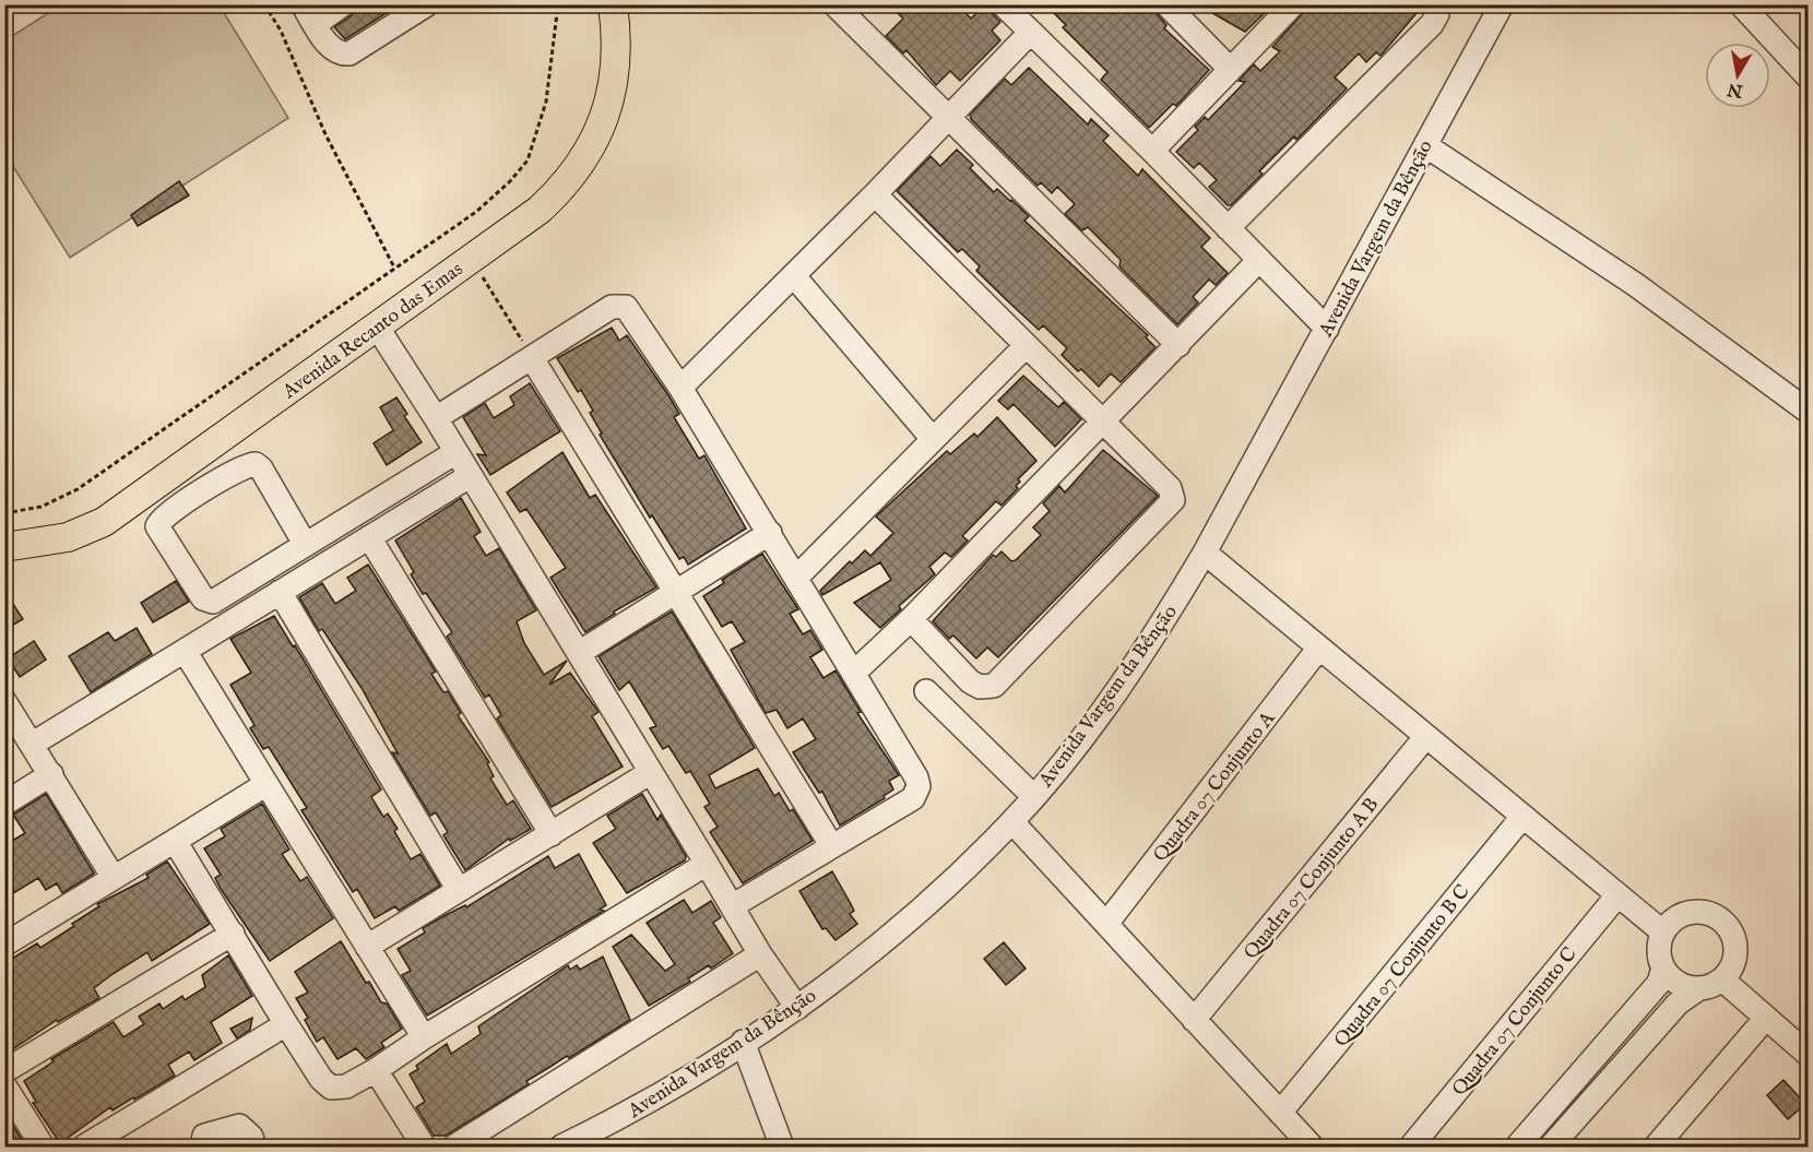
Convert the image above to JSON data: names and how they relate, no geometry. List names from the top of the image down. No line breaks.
{"streets":{"main road":["Avenida Recanto das Emas"],"street":["Avenida Vargem da Bênção","Quadra 07 Conjunto A","Quadra 07 Conjunto A B","Quadra 07 Conjunto B C","Quadra 07 Conjunto C"]},"north":"bottom"}
